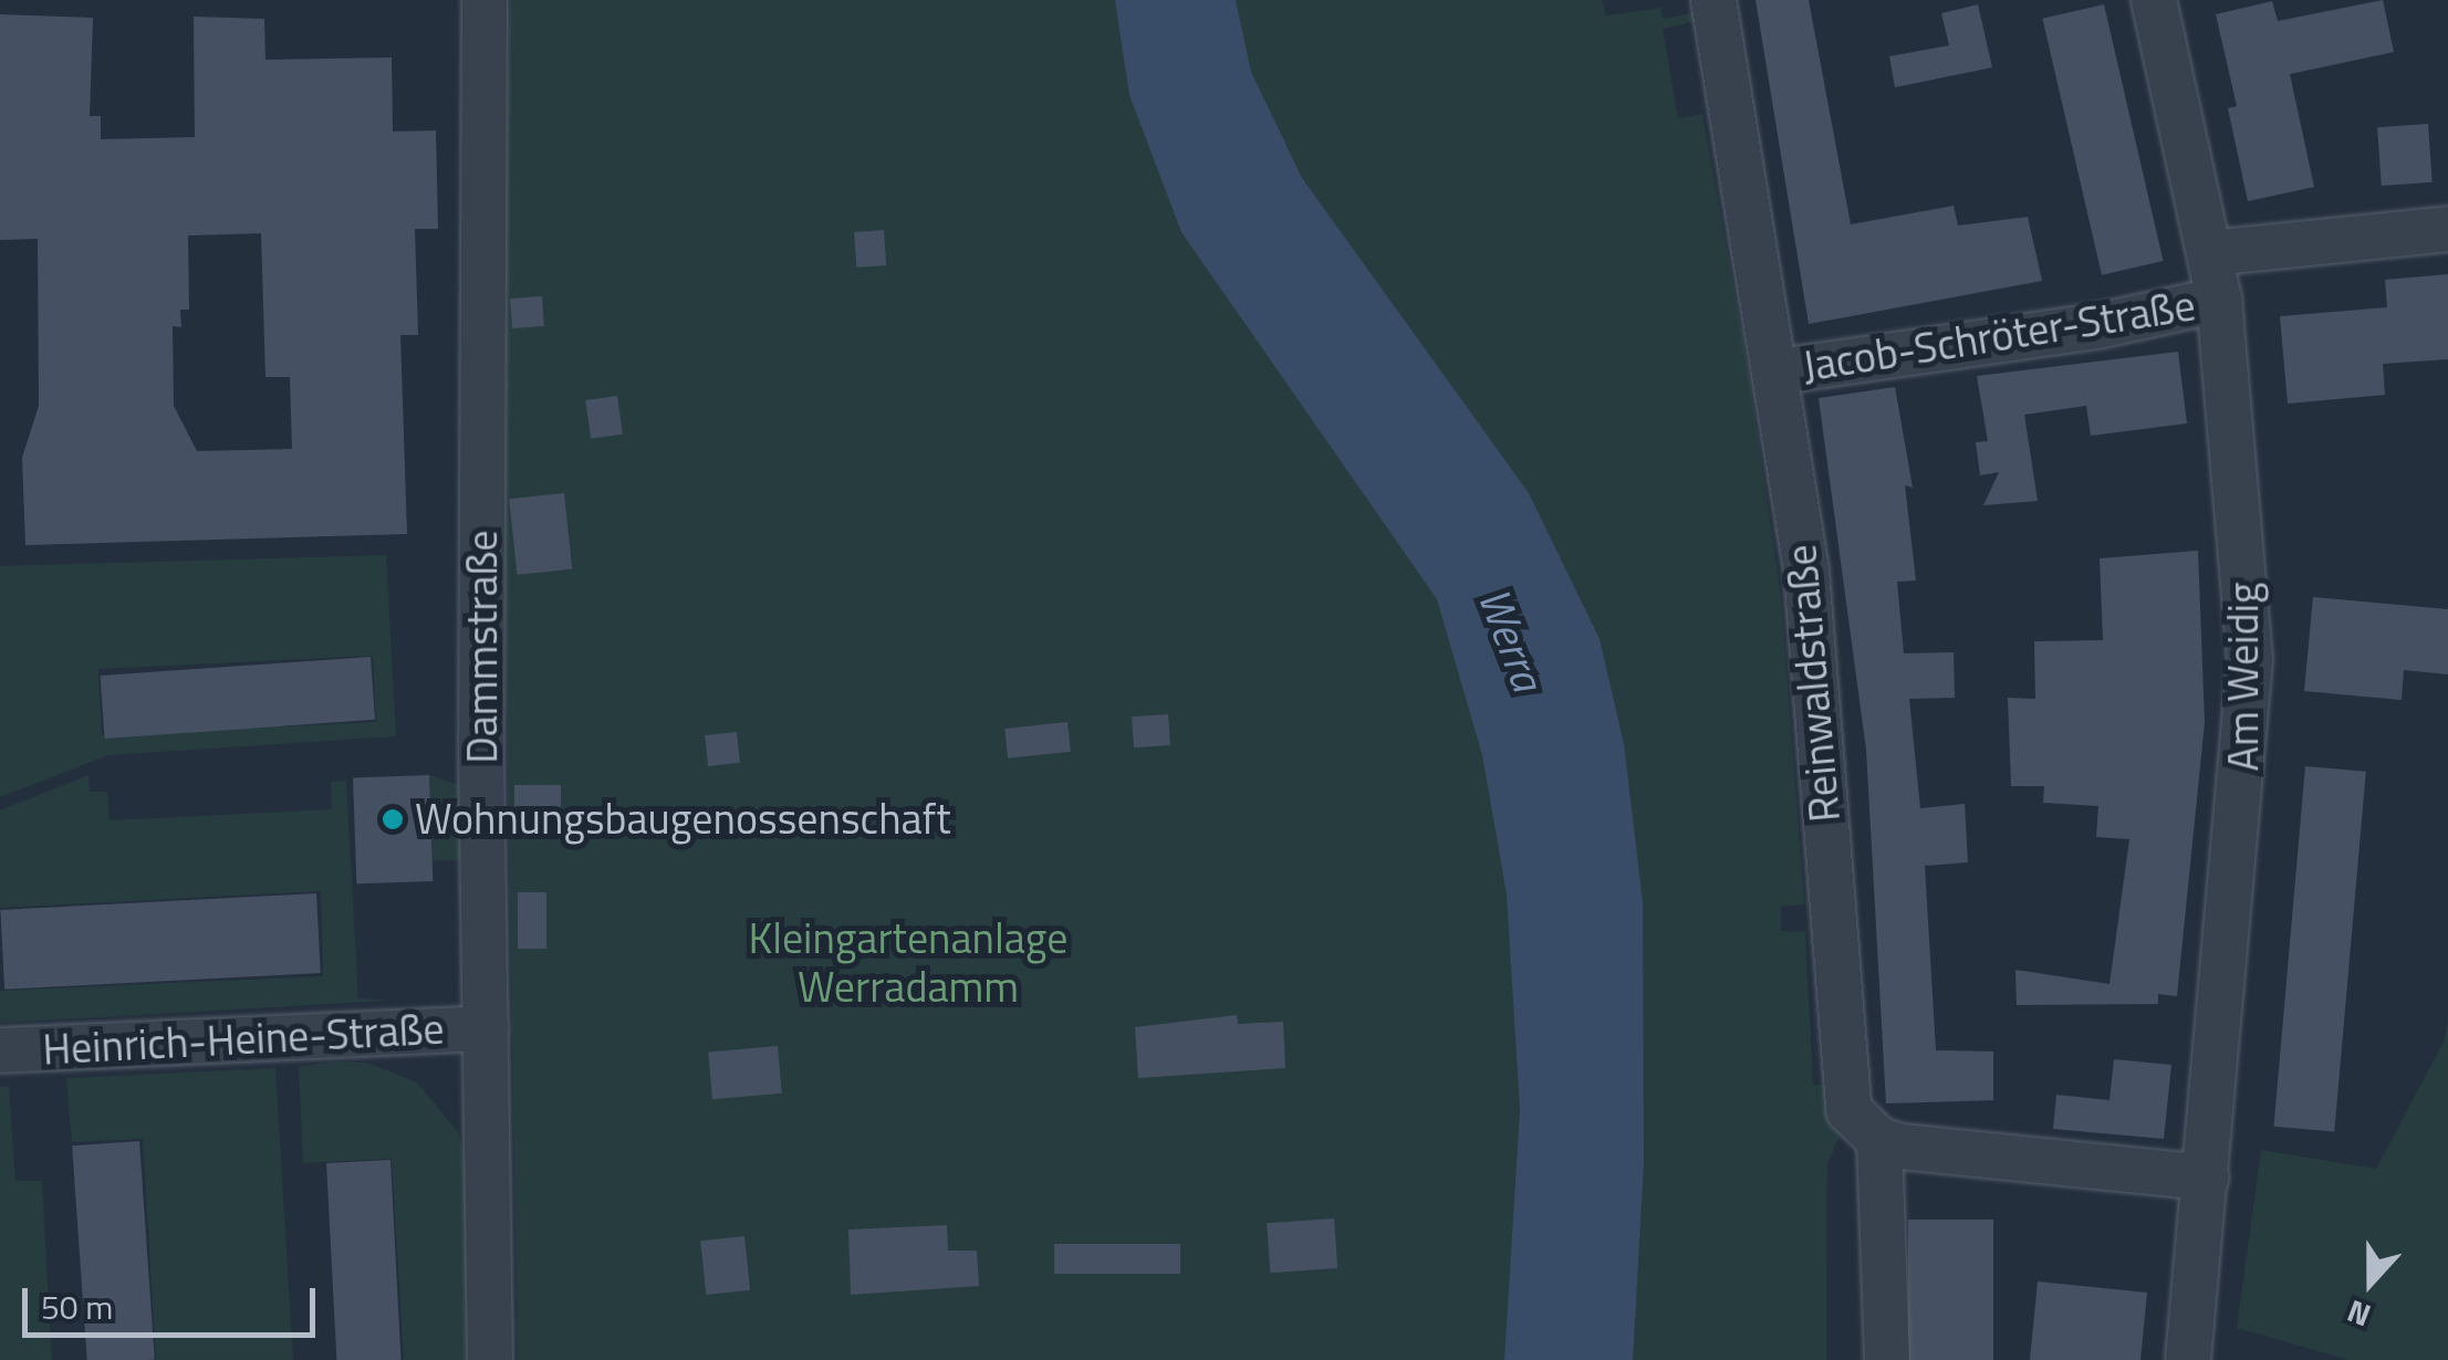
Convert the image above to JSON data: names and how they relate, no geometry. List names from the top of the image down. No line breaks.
{"streets":{"street":["Jacob-Schröter-Straße","Dammstraße","Am Weidig","Reinwaldstraße","Heinrich-Heine-Straße"]},"crossings":[["Jacob-Schröter-Straße","Am Weidig"],["Jacob-Schröter-Straße","Reinwaldstraße"],["Dammstraße","Heinrich-Heine-Straße"]],"water":["Werra"],"parks":["Kleingartenanlage Werradamm"],"places":["Wohnungsbaugenossenschaft"],"scale_bar":"50 m","north":"bottom"}
